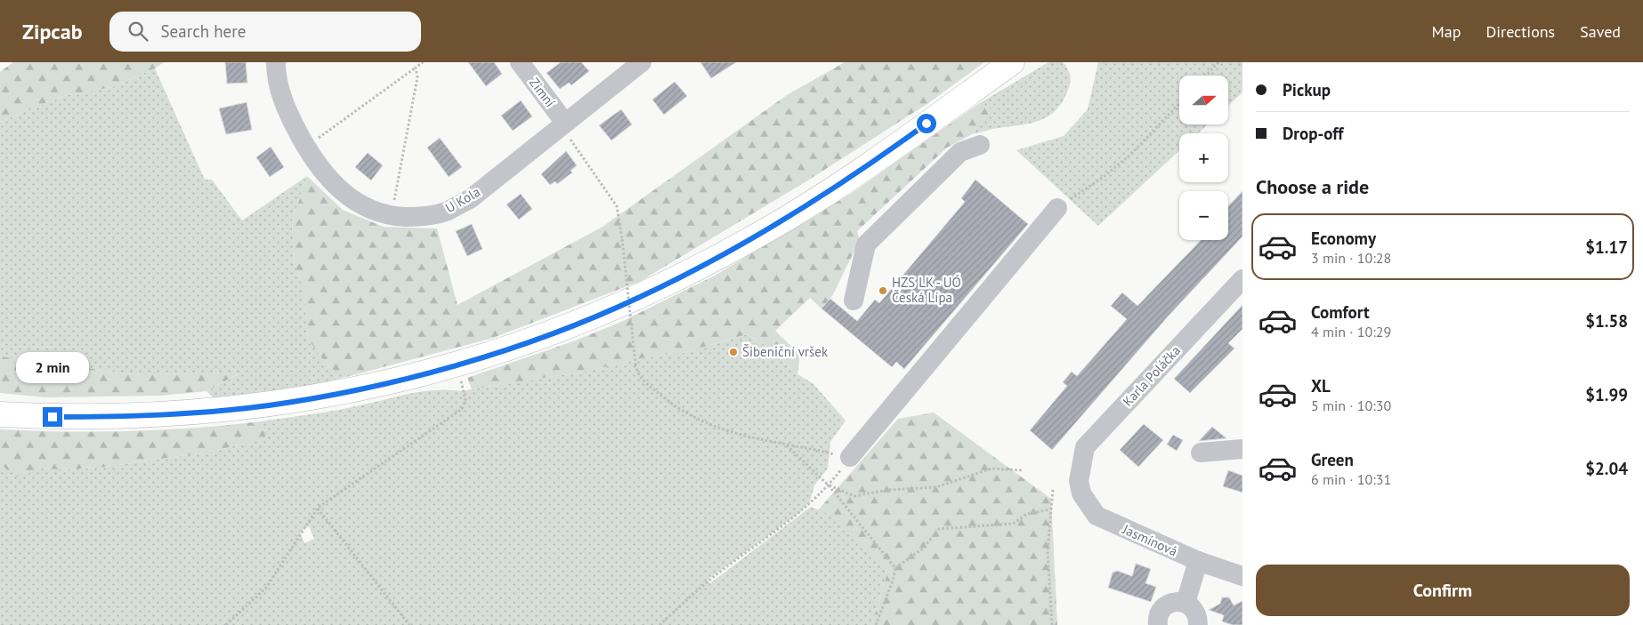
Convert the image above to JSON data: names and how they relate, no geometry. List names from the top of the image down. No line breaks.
{"streets":{"street":["Zimní","U Kola","Karla Poláčka","Jasmínová"]},"crossings":[["Zimní","U Kola"],["Karla Poláčka","Jasmínová"]],"places":["HZS LK - UÓ Česká Lípa","Šibeniční vršek"],"north":"right","page":{"header":"Zipcab","search":"Search here","nav":["Map","Directions","Saved"],"banner":["Pickup","Drop-off"],"map_buttons":["+","−"],"heading":"Choose a ride","list":[{"name":"Economy","note":"3 min · 10:28","value":"$1.17"},{"name":"Comfort","note":"4 min · 10:29","value":"$1.58"},{"name":"XL","note":"5 min · 10:30","value":"$1.99"},{"name":"Green","note":"6 min · 10:31","value":"$2.04"}],"bubble":"2 min","buttons":"Confirm"}}
